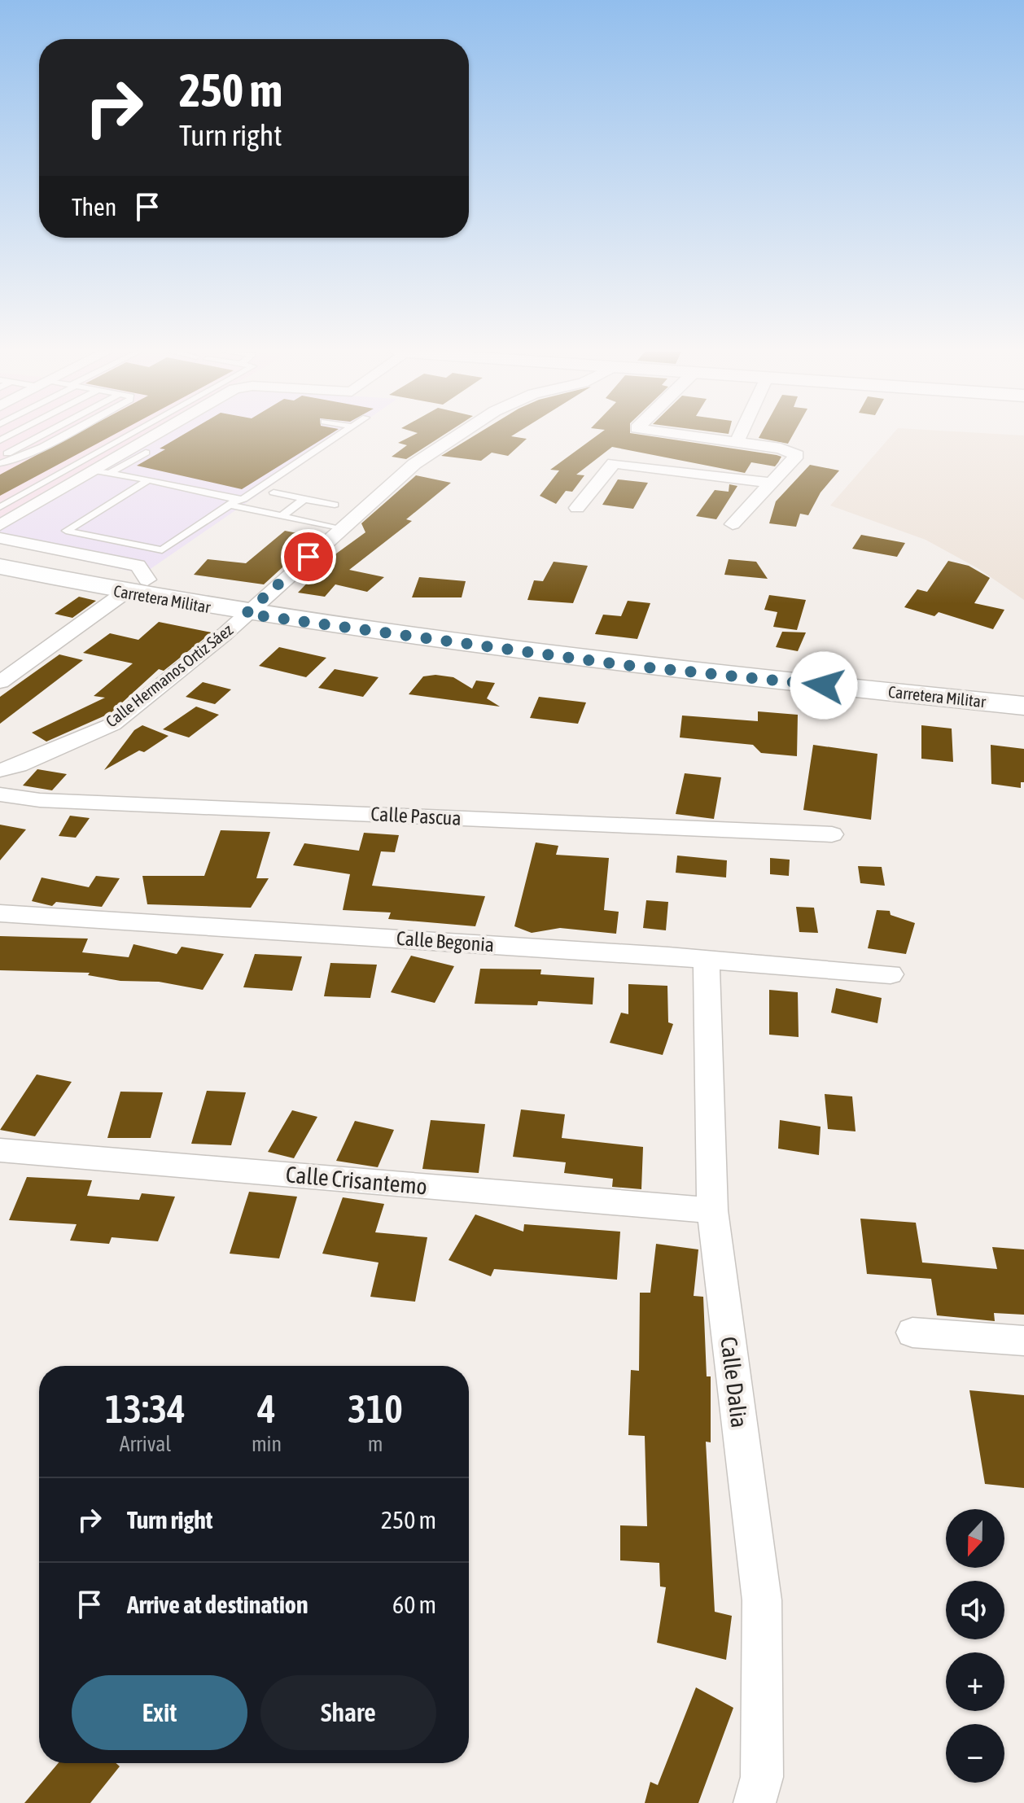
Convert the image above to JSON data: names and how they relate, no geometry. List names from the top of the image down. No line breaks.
{"streets":{"main road":["Carretera Militar"],"street":["Calle Hermanos Ortiz Sáez","Calle Pascua","Calle Begonia","Calle Crisantemo","Calle Dalia"]},"crossings":[["Carretera Militar","Calle Hermanos Ortiz Sáez"],["Calle Begonia","Calle Dalia"],["Calle Crisantemo","Calle Dalia"]],"north":"bottom","page":{"turn":["250 m","Turn right"],"then":"Then","eta":["13:34","Arrival","4","min","310","m"],"list":[{"name":"Turn right","value":"250 m"},{"name":"Arrive at destination","value":"60 m"}],"map_buttons":["+","−"],"buttons":["Exit","Share"]}}
